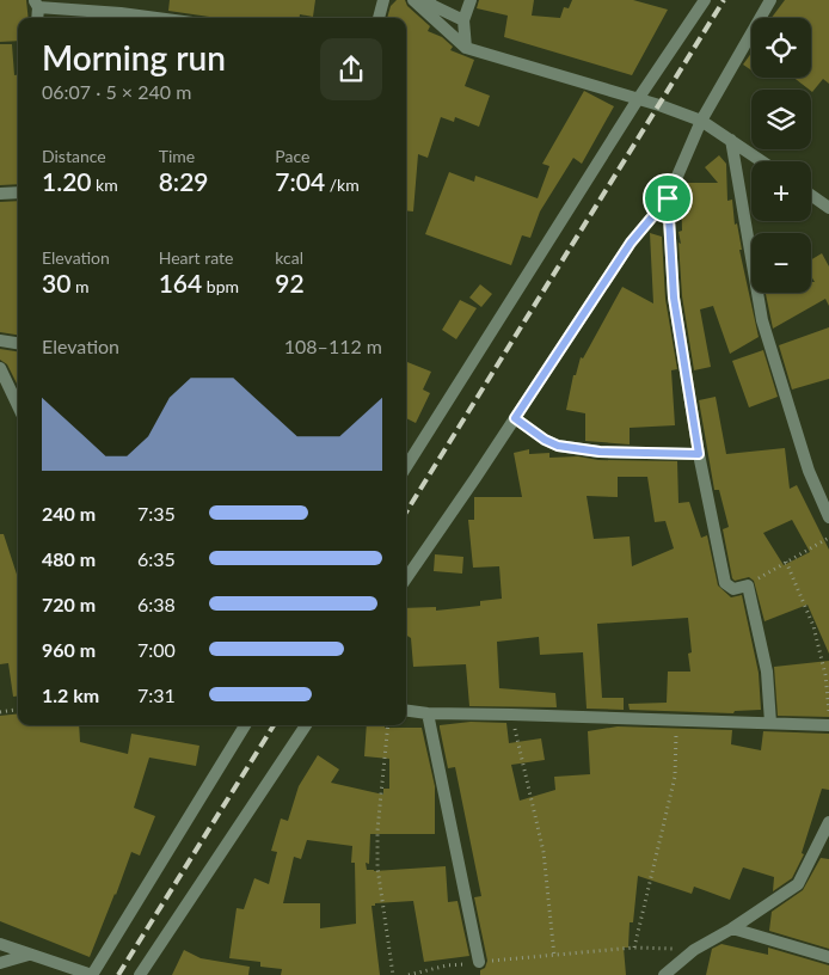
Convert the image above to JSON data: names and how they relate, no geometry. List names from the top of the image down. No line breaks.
{"page":{"map_buttons":["+","−"],"heading":["Morning run","06:07 · 5 × 240 m"],"stats":[["Distance","1.20 km"],["Time","8:29"],["Pace","7:04 /km"],["Elevation","30 m"],["Heart rate","164 bpm"],["kcal","92"]],"chart":["Elevation","108–112 m"],"list":[{"name":"240 m","note":"7:35"},{"name":"480 m","note":"6:35"},{"name":"720 m","note":"6:38"},{"name":"960 m","note":"7:00"},{"name":"1.2 km","note":"7:31"}]}}
